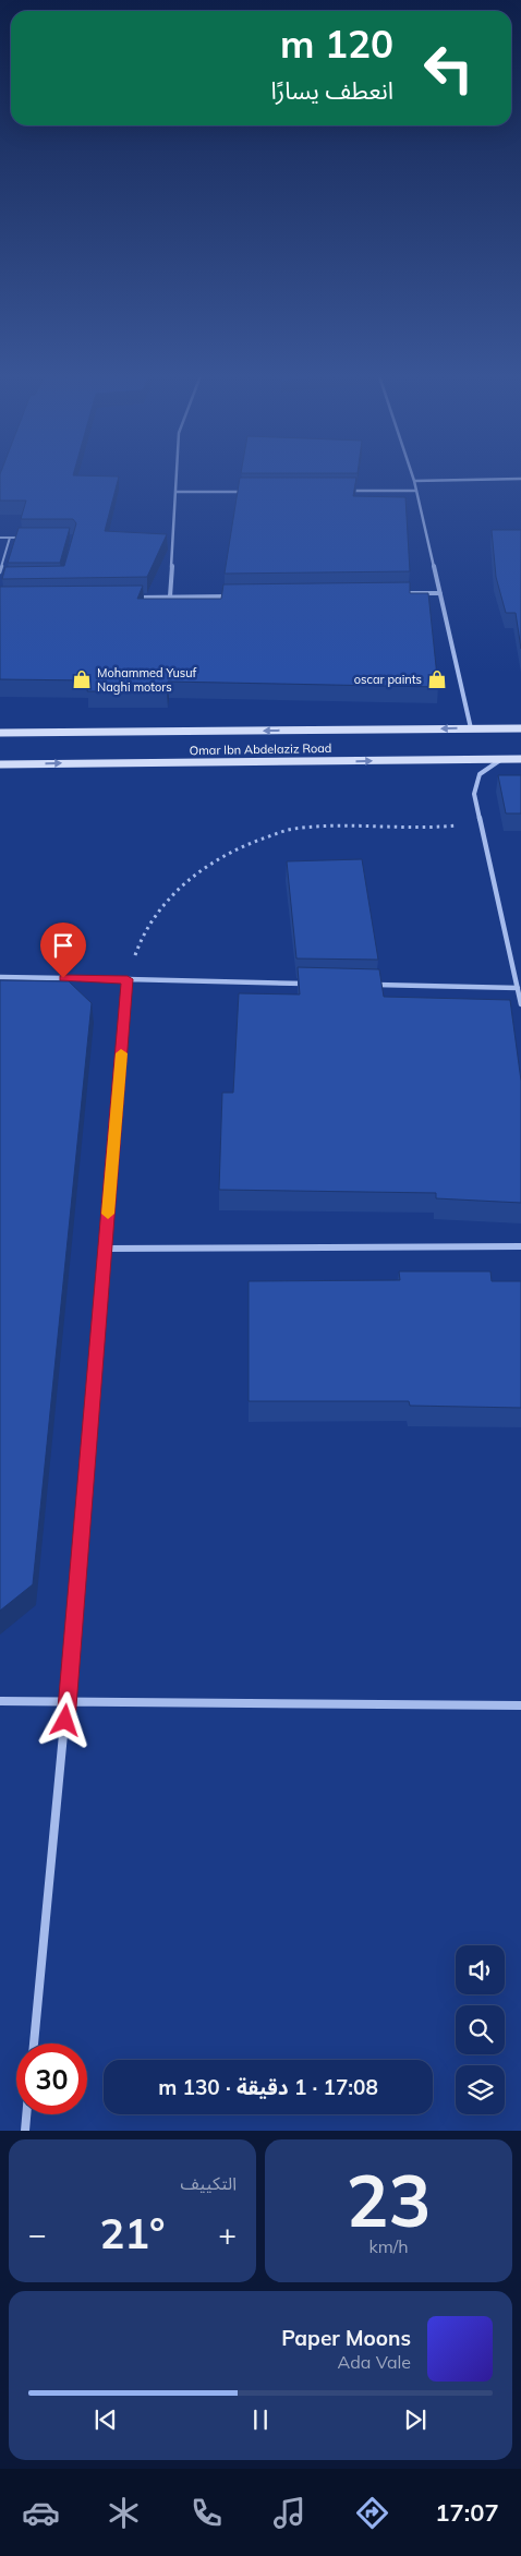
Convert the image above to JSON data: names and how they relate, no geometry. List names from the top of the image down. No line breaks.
{"streets":{"main road":["Omar Ibn Abdelaziz Road"]},"places":{"shop":["Mohammed Yusuf Naghi motors","oscar paints"]},"page":{"turn":["120 m","انعطف يسارًا"],"limit":"30","trip":"17:08 · 1 دقيقة · 130 m","tile":[["23","km/h"],"التكييف"],"heat":["−","21°","+"],"song":["Paper Moons","Ada Vale"],"tabs":"17:07"}}
